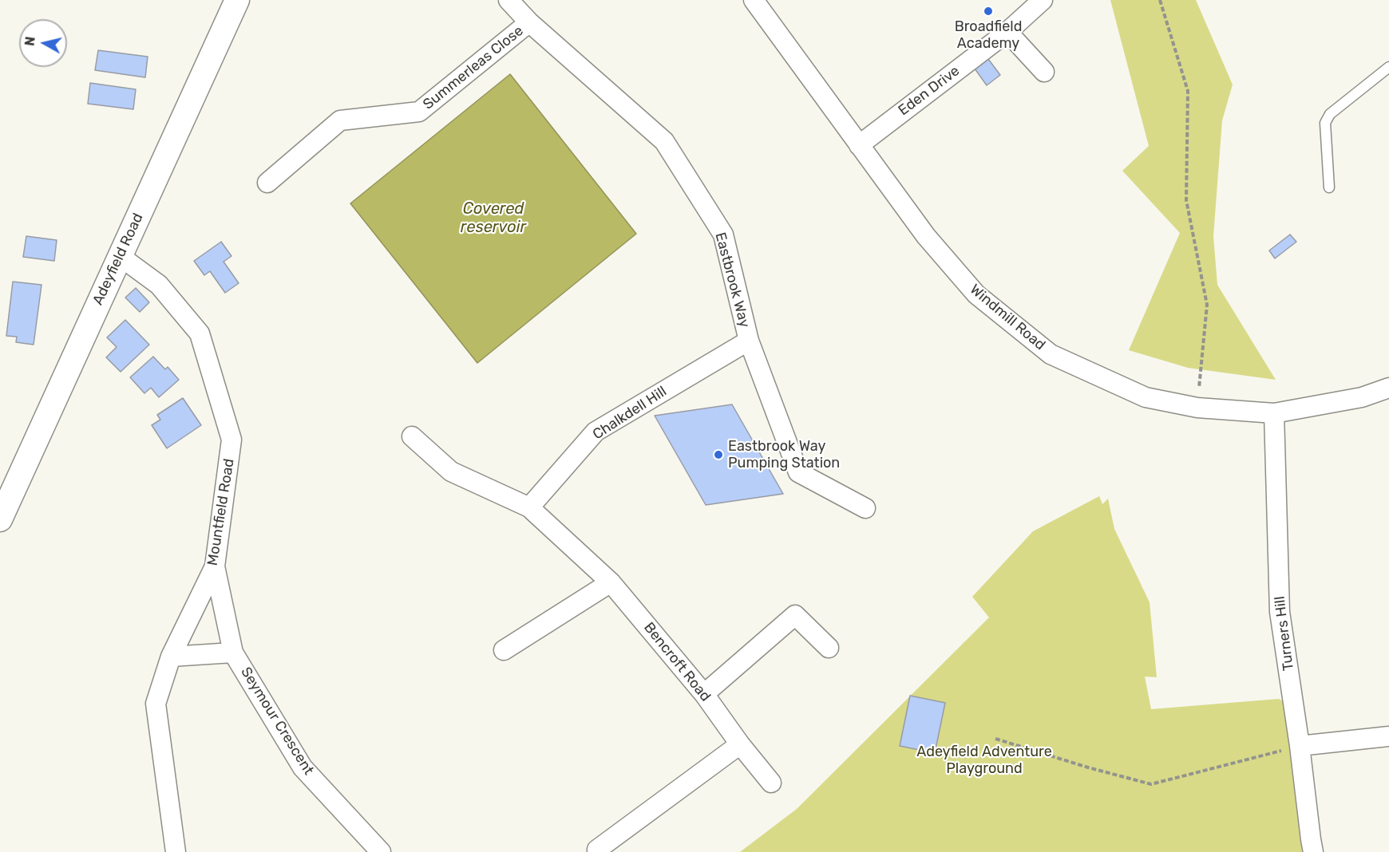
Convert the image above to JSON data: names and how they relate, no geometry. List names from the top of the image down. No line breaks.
{"streets":{"street":["Summerleas Close","Eden Drive","Adeyfield Road","Eastbrook Way","Windmill Road","Chalkdell Hill","Mountfield Road","Turners Hill","Bencroft Road","Seymour Crescent"]},"crossings":[["Summerleas Close","Eastbrook Way"],["Eden Drive","Windmill Road"],["Adeyfield Road","Mountfield Road"],["Eastbrook Way","Chalkdell Hill"],["Windmill Road","Turners Hill"],["Chalkdell Hill","Bencroft Road"],["Mountfield Road","Seymour Crescent"]],"water":["Covered reservoir"],"parks":["Adeyfield Adventure Playground"],"places":["Broadfield Academy","Eastbrook Way Pumping Station"],"north":"left"}
